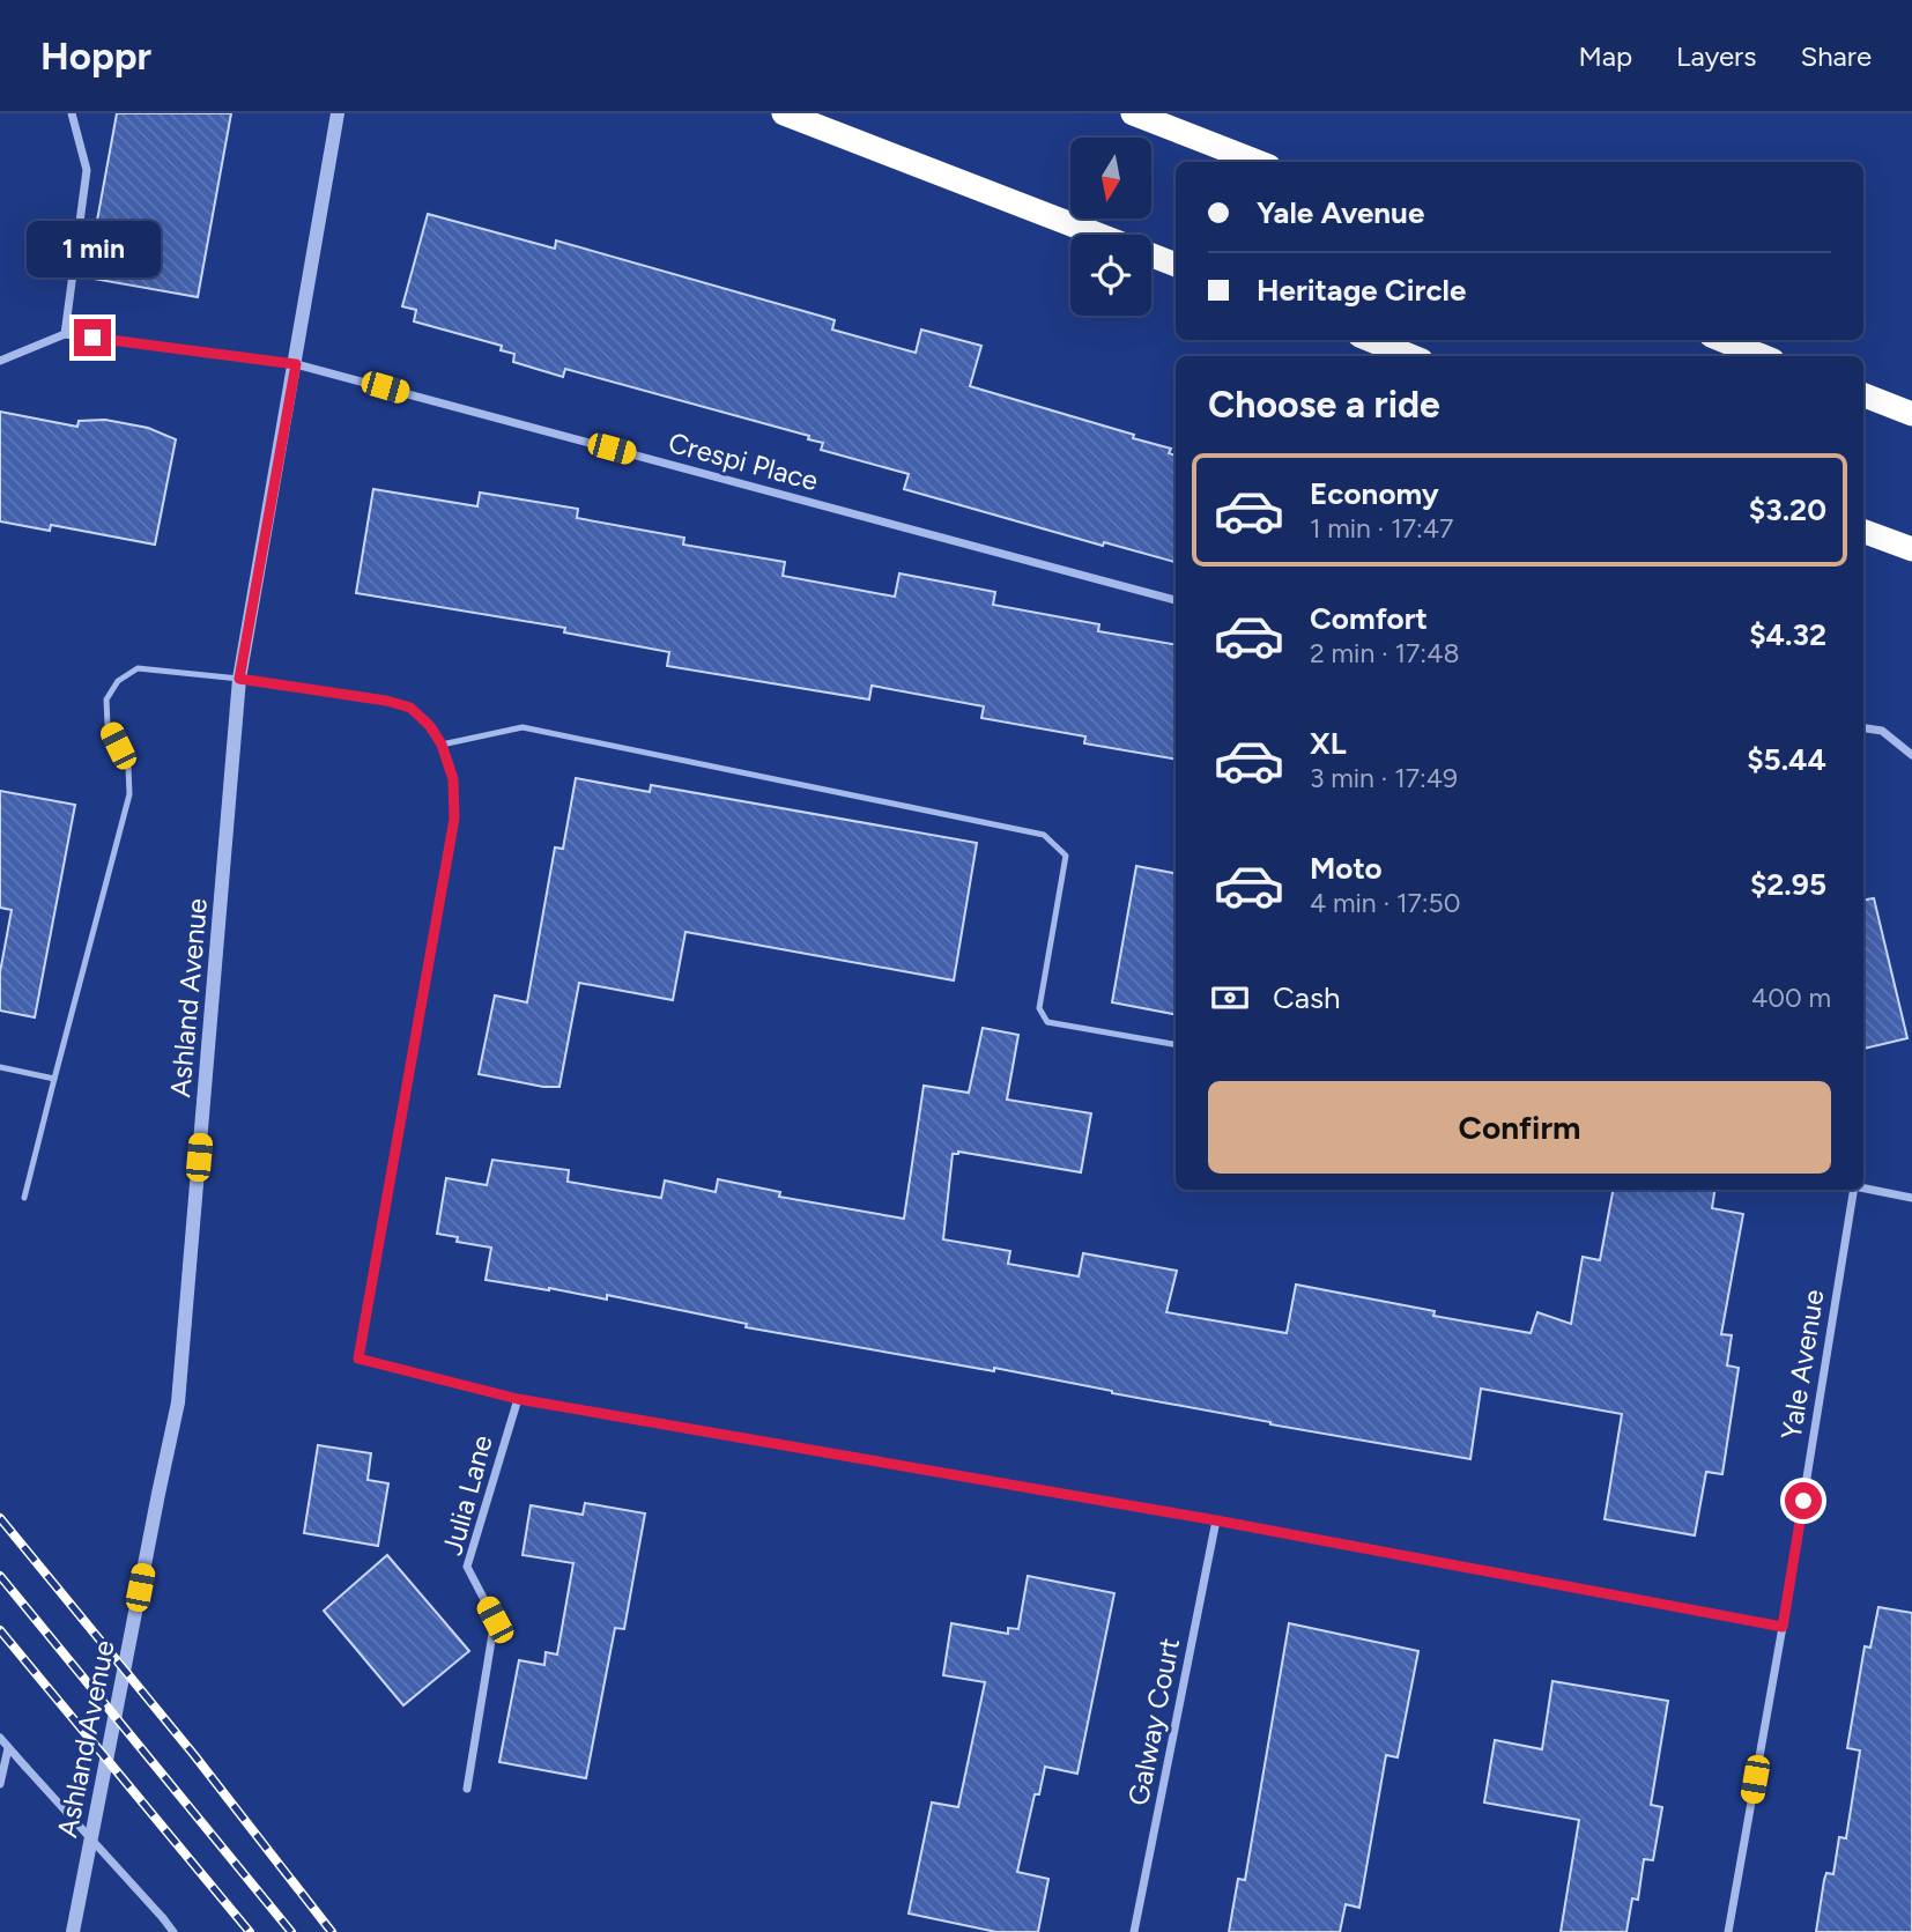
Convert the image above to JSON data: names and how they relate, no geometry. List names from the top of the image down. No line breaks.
{"streets":{"street":["Crespi Place","Ashland Avenue","Yale Avenue","Julia Lane","Galway Court"]},"crossings":[["Crespi Place","Ashland Avenue"]],"north":"bottom","page":{"header":"Hoppr","nav":["Map","Layers","Share"],"banner":["Yale Avenue","Heritage Circle"],"bubble":"1 min","heading":"Choose a ride","list":[{"name":"Economy","note":"1 min · 17:47","value":"$3.20"},{"name":"Comfort","note":"2 min · 17:48","value":"$4.32"},{"name":"XL","note":"3 min · 17:49","value":"$5.44"},{"name":"Moto","note":"4 min · 17:50","value":"$2.95"}],"pay":["Cash","400 m"],"buttons":"Confirm"}}
